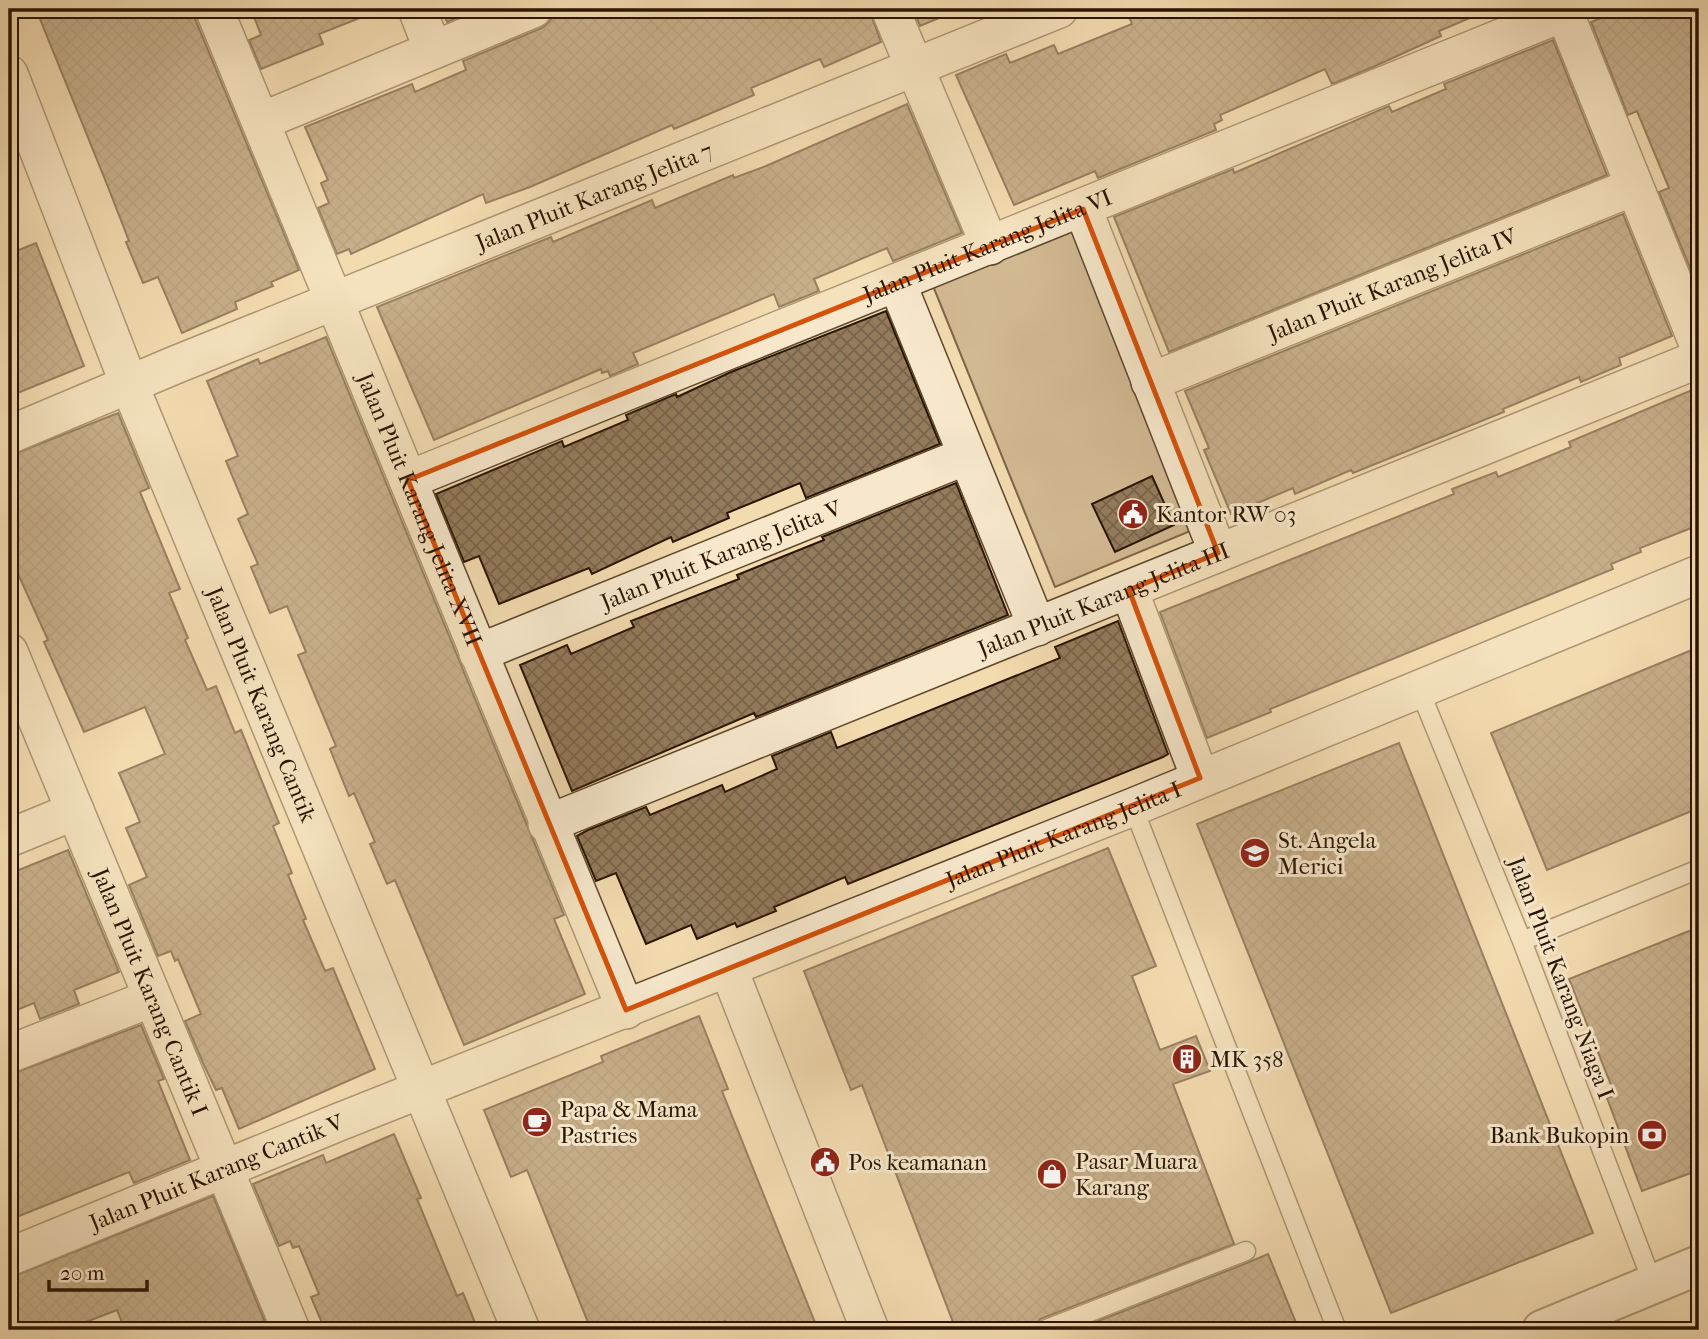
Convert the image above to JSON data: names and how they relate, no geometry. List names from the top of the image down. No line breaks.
{"streets":{"street":["Jalan Pluit Karang Jelita 7","Jalan Pluit Karang Jelita VI","Jalan Pluit Karang Jelita IV","Jalan Pluit Karang Jelita XVII","Jalan Pluit Karang Jelita V","Jalan Pluit Karang Jelita III","Jalan Pluit Karang Cantik","Jalan Pluit Karang Jelita I","Jalan Pluit Karang Cantik I","Jalan Pluit Karang Cantik V"],"lane":["Jalan Pluit Karang Niaga I"]},"crossings":[["Jalan Pluit Karang Jelita 7","Jalan Pluit Karang Jelita XVII"],["Jalan Pluit Karang Jelita 7","Jalan Pluit Karang Cantik"],["Jalan Pluit Karang Jelita VI","Jalan Pluit Karang Jelita XVII"],["Jalan Pluit Karang Jelita XVII","Jalan Pluit Karang Jelita V"],["Jalan Pluit Karang Jelita XVII","Jalan Pluit Karang Jelita III"],["Jalan Pluit Karang Jelita XVII","Jalan Pluit Karang Jelita I"],["Jalan Pluit Karang Cantik","Jalan Pluit Karang Jelita I"],["Jalan Pluit Karang Cantik","Jalan Pluit Karang Cantik V"],["Jalan Pluit Karang Jelita I","Jalan Pluit Karang Niaga I"],["Jalan Pluit Karang Jelita I","Jalan Pluit Karang Cantik V"],["Jalan Pluit Karang Cantik I","Jalan Pluit Karang Cantik V"]],"places":{"public building":["Kantor RW 03","Pos keamanan"],"school or university":["St. Angela Merici"],"building":["MK 358"],"cafe":["Papa & Mama Pastries"],"bank":["Bank Bukopin"],"shop":["Pasar Muara Karang"]},"scale_bar":"20 m"}
